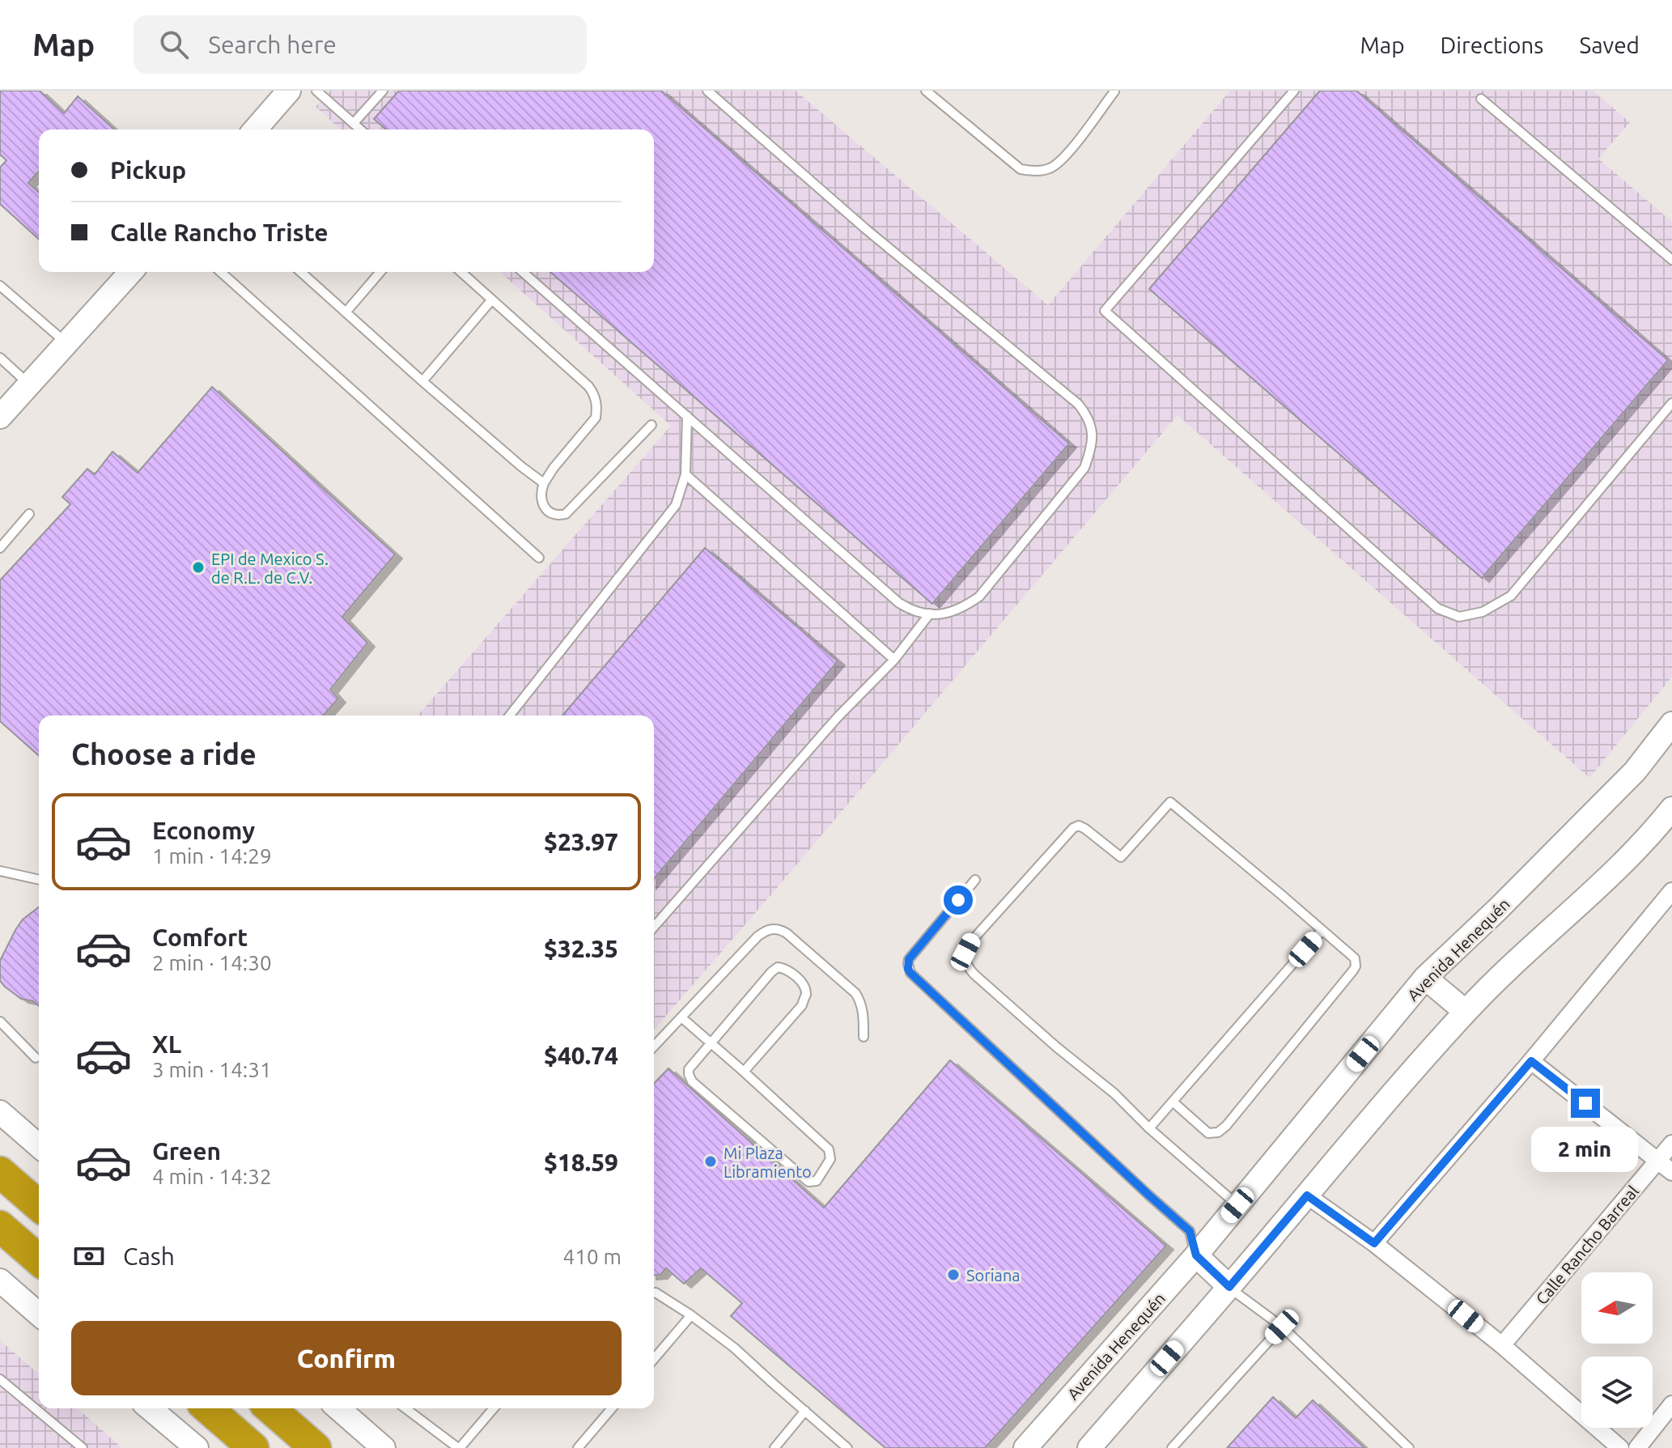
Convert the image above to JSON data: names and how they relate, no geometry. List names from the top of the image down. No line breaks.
{"streets":{"main road":["Avenida Henequén"],"street":["Calle Rancho Barreal"]},"places":["EPI de Mexico S. de R.L. de C.V.","Mi Plaza Libramiento","Soriana"],"north":"left","page":{"header":"Map","search":"Search here","nav":["Map","Directions","Saved"],"banner":["Pickup","Calle Rancho Triste"],"heading":"Choose a ride","list":[{"name":"Economy","note":"1 min · 14:29","value":"$23.97"},{"name":"Comfort","note":"2 min · 14:30","value":"$32.35"},{"name":"XL","note":"3 min · 14:31","value":"$40.74"},{"name":"Green","note":"4 min · 14:32","value":"$18.59"}],"bubble":"2 min","pay":["Cash","410 m"],"buttons":"Confirm"}}
